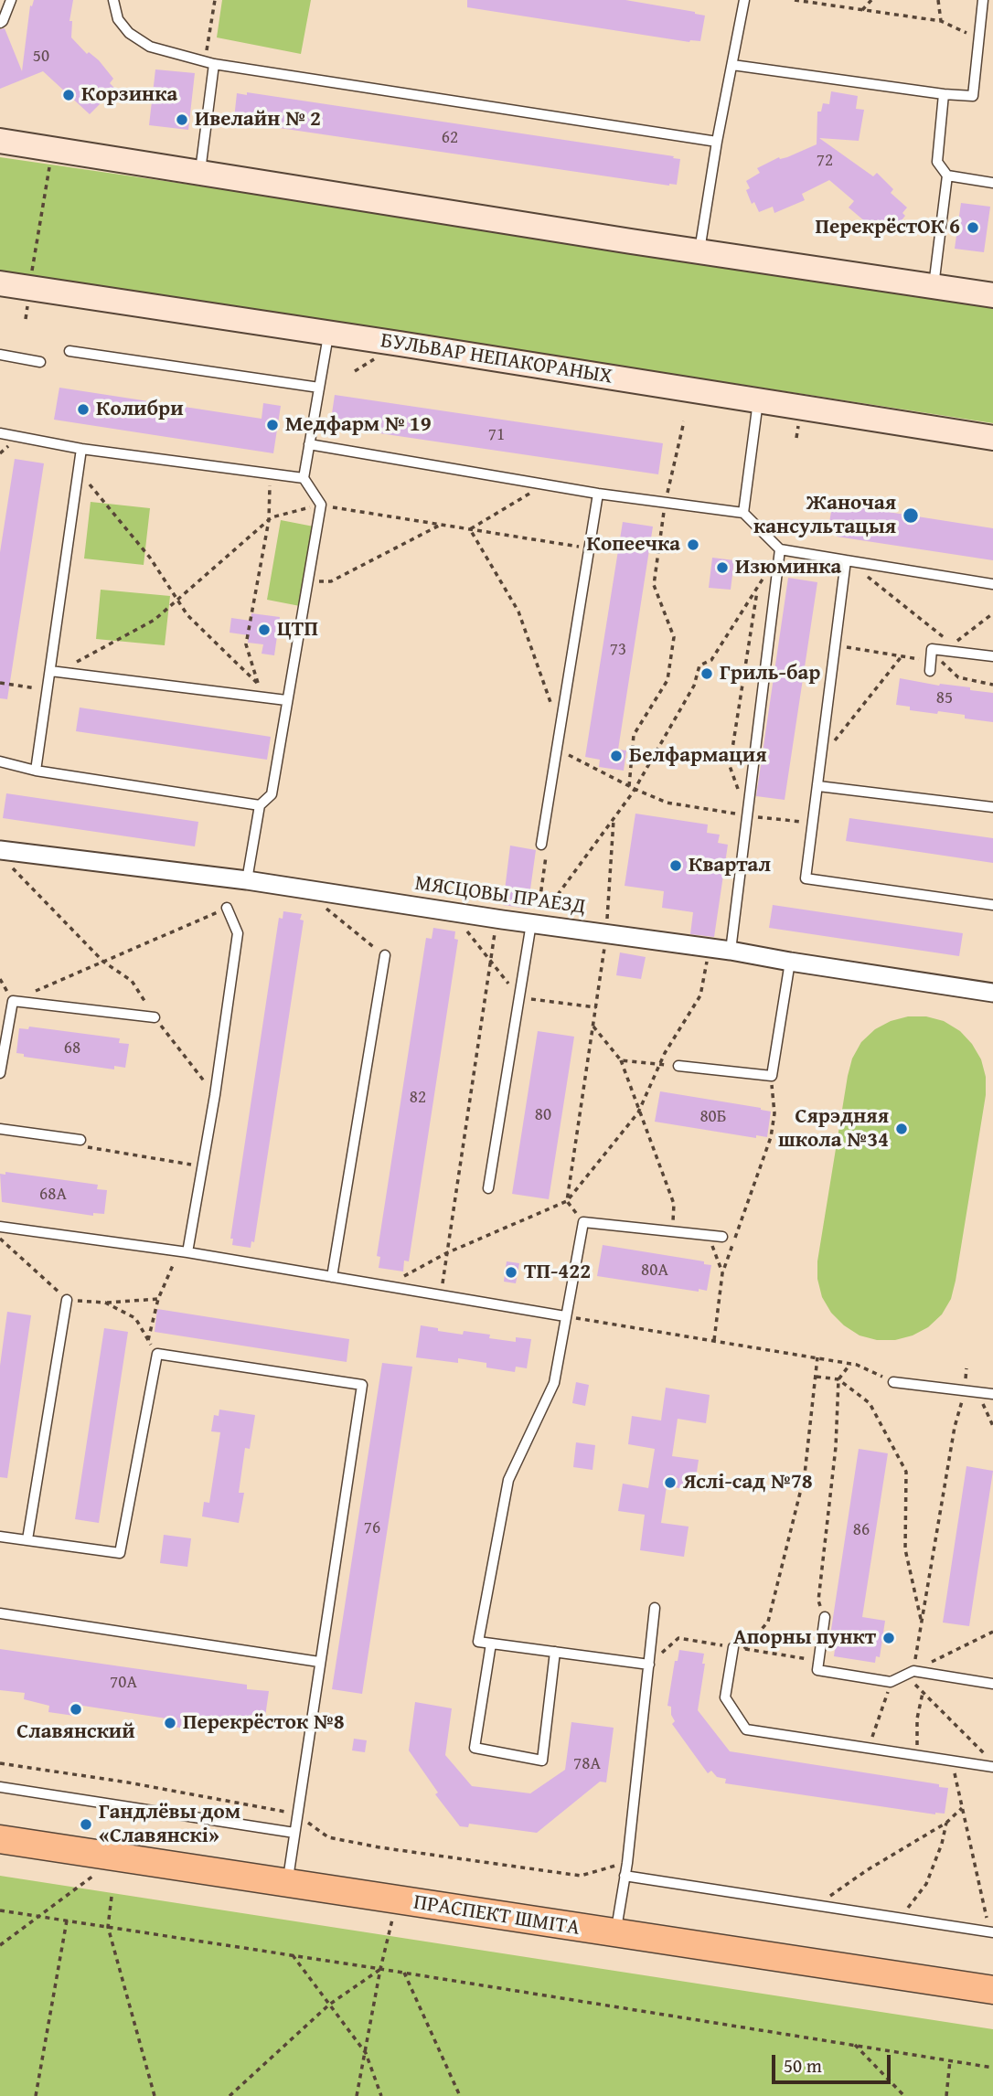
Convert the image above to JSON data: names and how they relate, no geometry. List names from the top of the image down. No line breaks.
{"streets":{"main road":["БУЛЬВАР НЕПАКОРАНЫХ","ПРАСПЕКТ ШМІТА"],"street":["МЯСЦОВЫ ПРАЕЗД"]},"places":["Корзинка","Ивелайн № 2","ПерекрёстОК 6","Колибри","Медфарм № 19","Жаночая кансультацыя","Копеечка","Изюминка","ЦТП","Гриль-бар","Белфармация","Квартал","Сярэдняя школа №34","ТП-422","Яслі-сад №78","Апорны пункт","Славянский","Перекрёсток №8","Гандлёвы дом «Славянскі»"],"house_numbers":["50","62","72","71","73","85","68","82","80","80Б","68А","80А","76","86","70А","78А"],"scale_bar":"50 m"}
